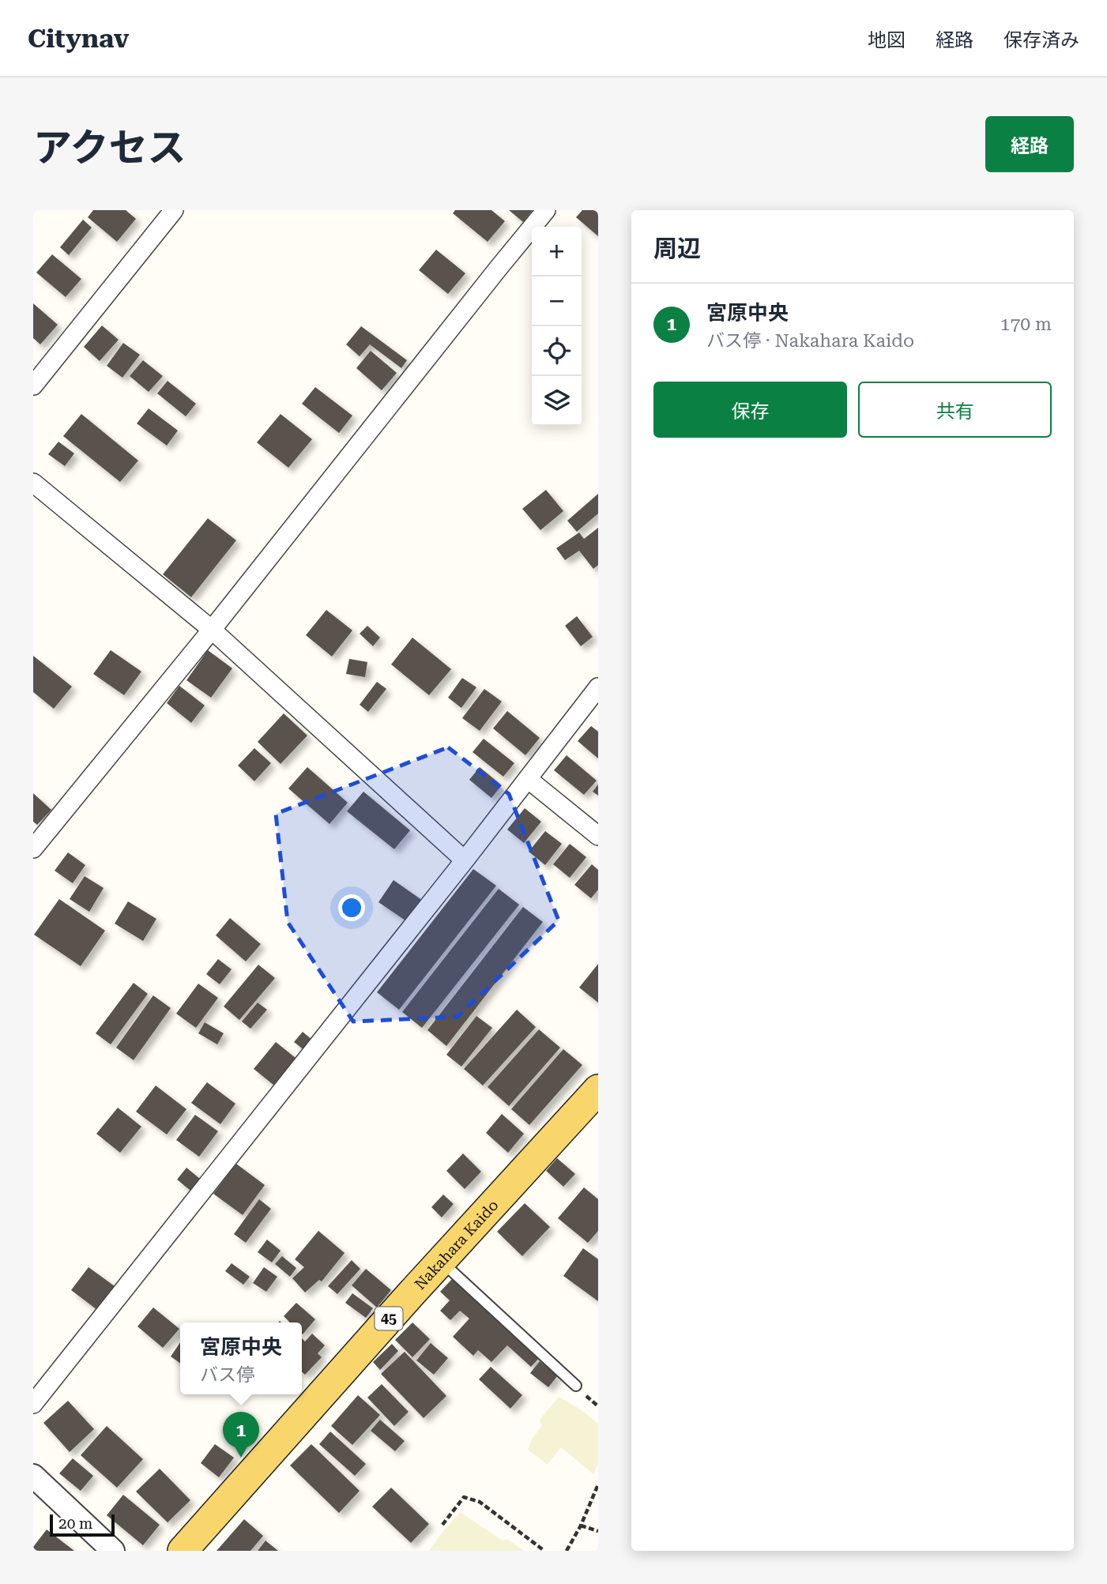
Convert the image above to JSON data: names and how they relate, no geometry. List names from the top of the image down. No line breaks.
{"streets":{"main road":["Nakahara Kaido","45"]},"scale_bar":"20 m","page":{"header":"Citynav","nav":["地図","経路","保存済み"],"title":"アクセス","buttons":["経路",["保存","共有"]],"heading":"周辺","map_buttons":["+","−"],"list":[{"mark":"1","name":"宮原中央","note":"バス停 · Nakahara Kaido","value":"170 m"}],"popup":["宮原中央","バス停"],"pins":"1","scale":"20 m"}}
